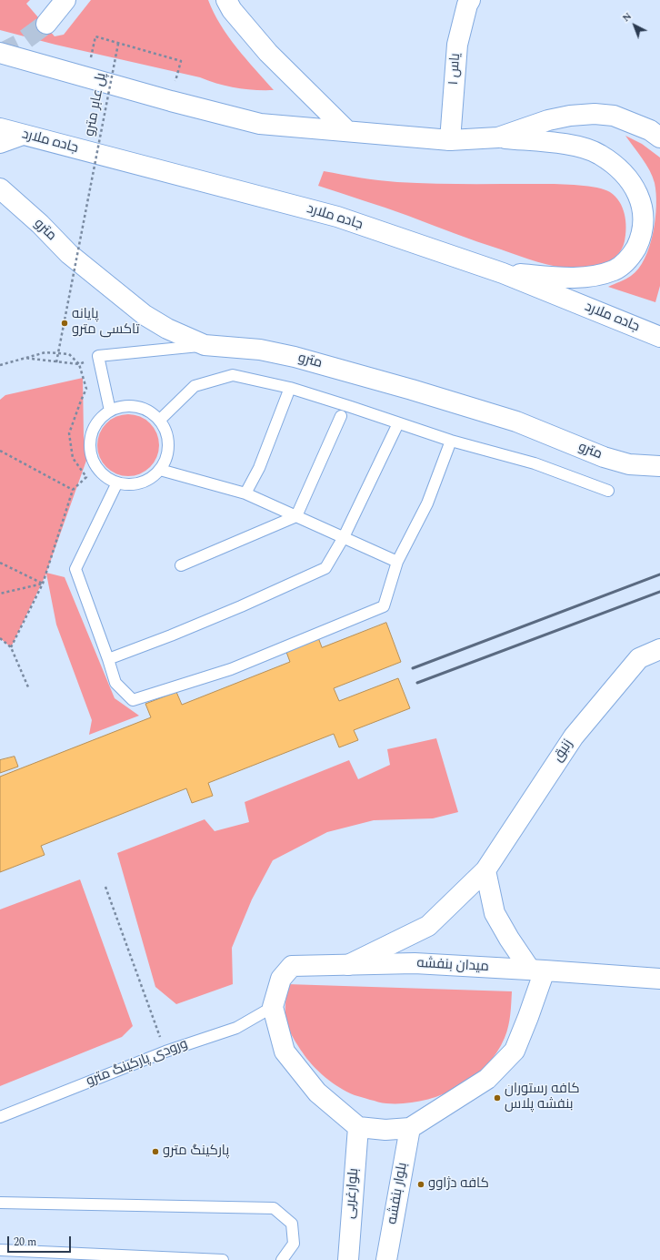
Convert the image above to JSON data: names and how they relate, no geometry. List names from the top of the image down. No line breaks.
{"streets":{"main road":["یاس ۱","جاده ملارد","مترو","زنبق","میدان بنفشه","بلوارغربی","بلوار بنفشه"],"lane":["ورودی پارکینگ مترو"],"path":["پل عابر مترو"]},"crossings":[["زنبق","میدان بنفشه"],["میدان بنفشه","ورودی پارکینگ مترو"]],"places":["پایانه تاکسی مترو","کافه رستوران بنفشه پلاس","پارکینگ مترو","کافه دژاوو"],"scale_bar":"20 m","north":"top left"}
